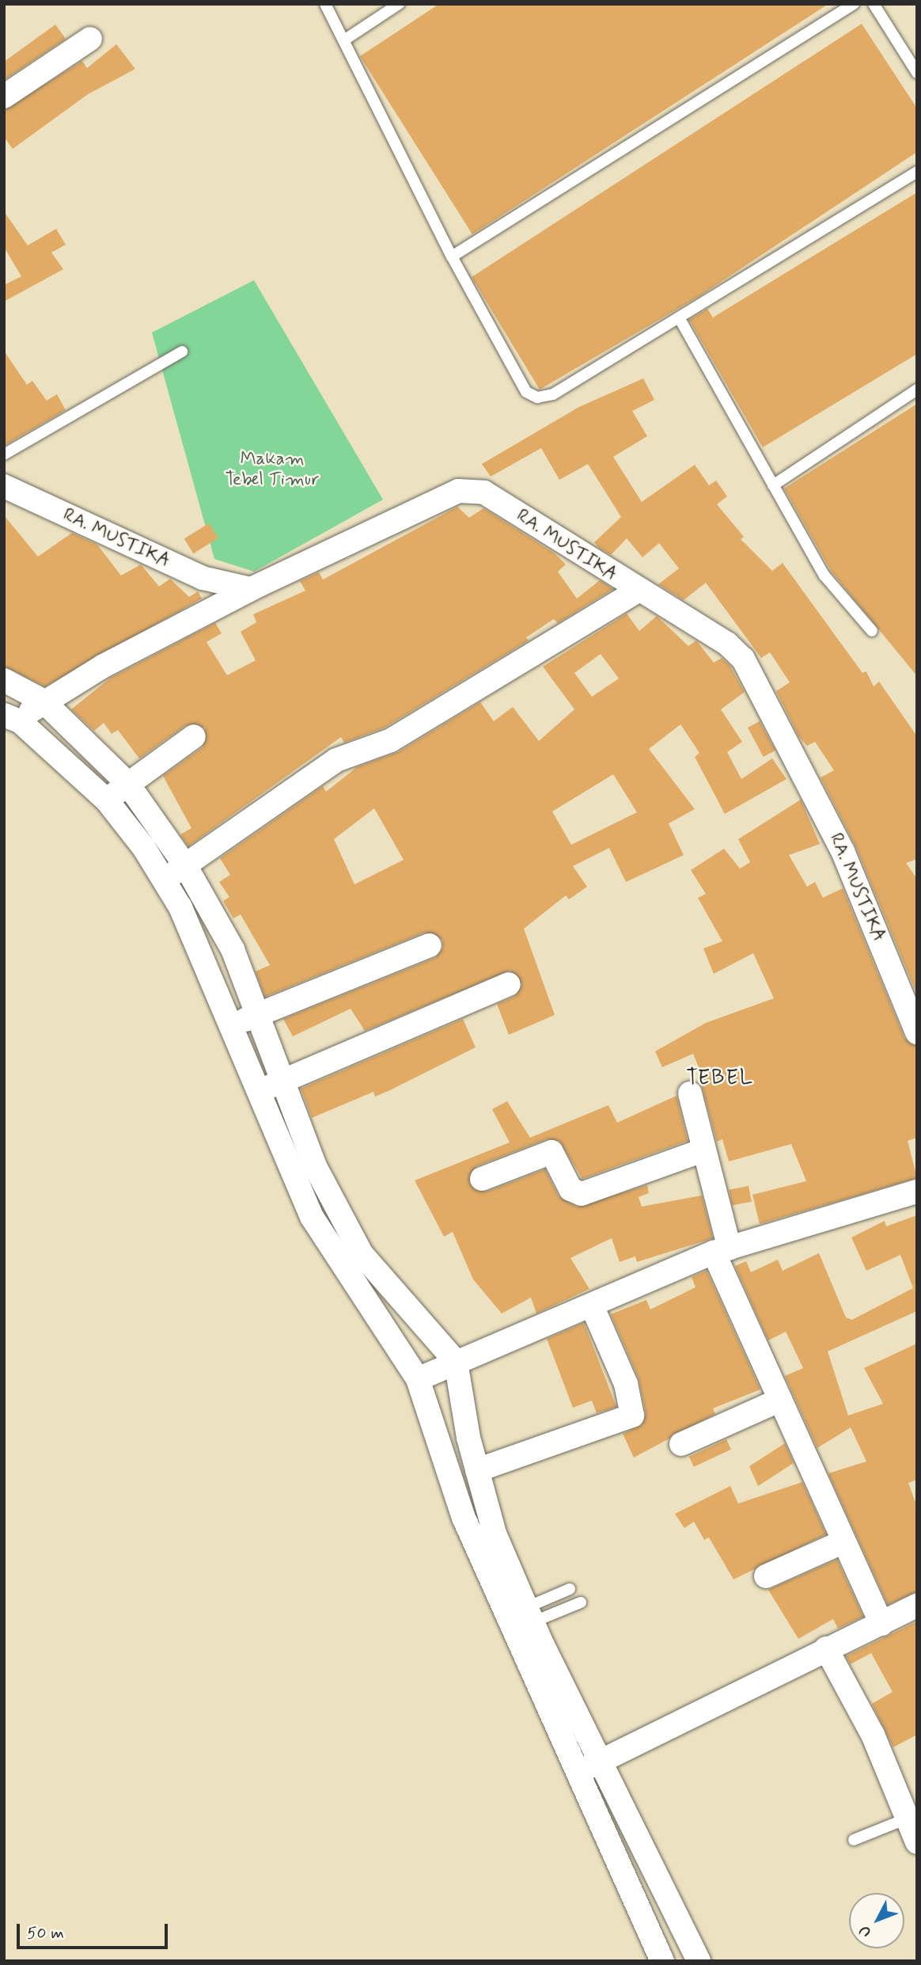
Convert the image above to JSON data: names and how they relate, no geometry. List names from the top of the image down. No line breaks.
{"streets":{"street":["RA. MUSTIKA"]},"districts":["TEBEL"],"parks":["Makam Tebel Timur"],"scale_bar":"50 m","north":"bottom left"}
